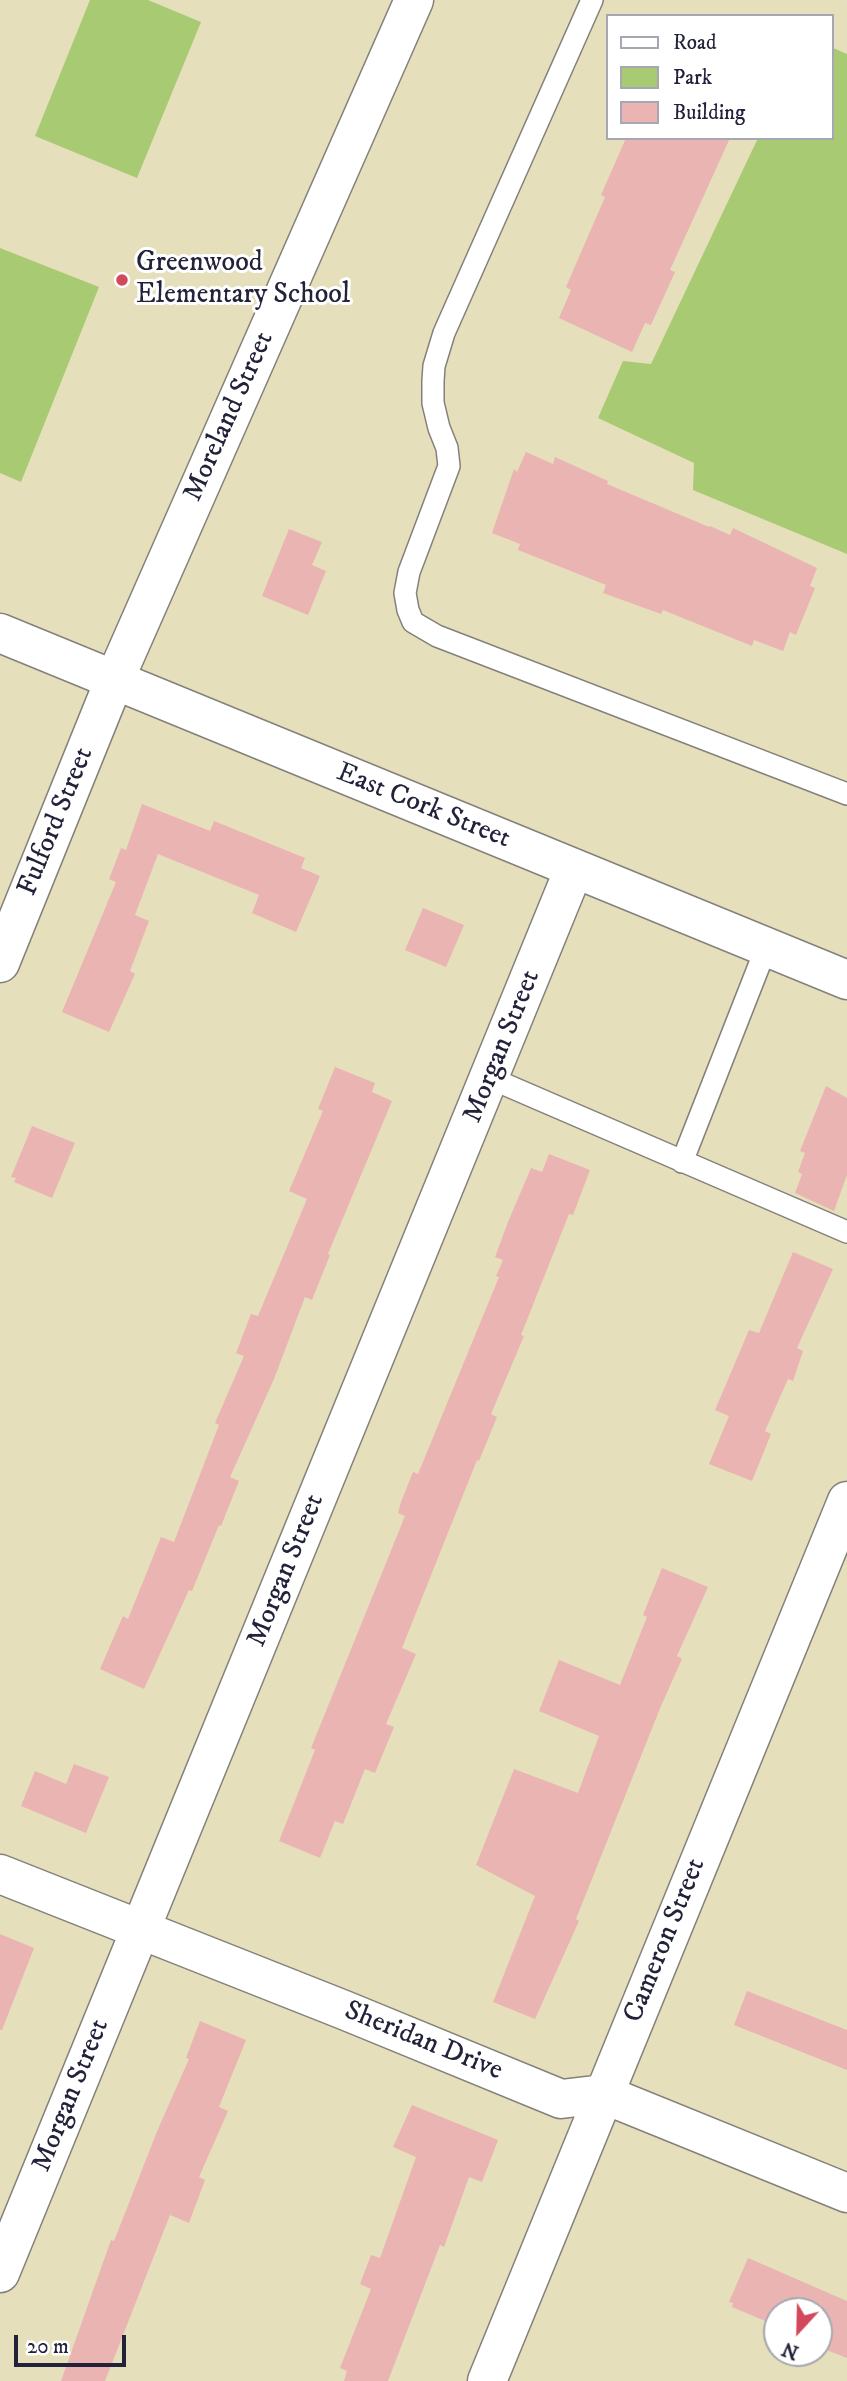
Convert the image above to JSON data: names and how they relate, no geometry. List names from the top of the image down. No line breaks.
{"streets":{"street":["Moreland Street","East Cork Street","Fulford Street","Morgan Street","Cameron Street","Sheridan Drive"]},"crossings":[["Moreland Street","East Cork Street"],["Moreland Street","Fulford Street"],["East Cork Street","Fulford Street"],["East Cork Street","Morgan Street"],["Morgan Street","Sheridan Drive"],["Cameron Street","Sheridan Drive"]],"places":["Greenwood Elementary School"],"legend":["Road","Park","Building"],"scale_bar":"20 m","north":"bottom"}
